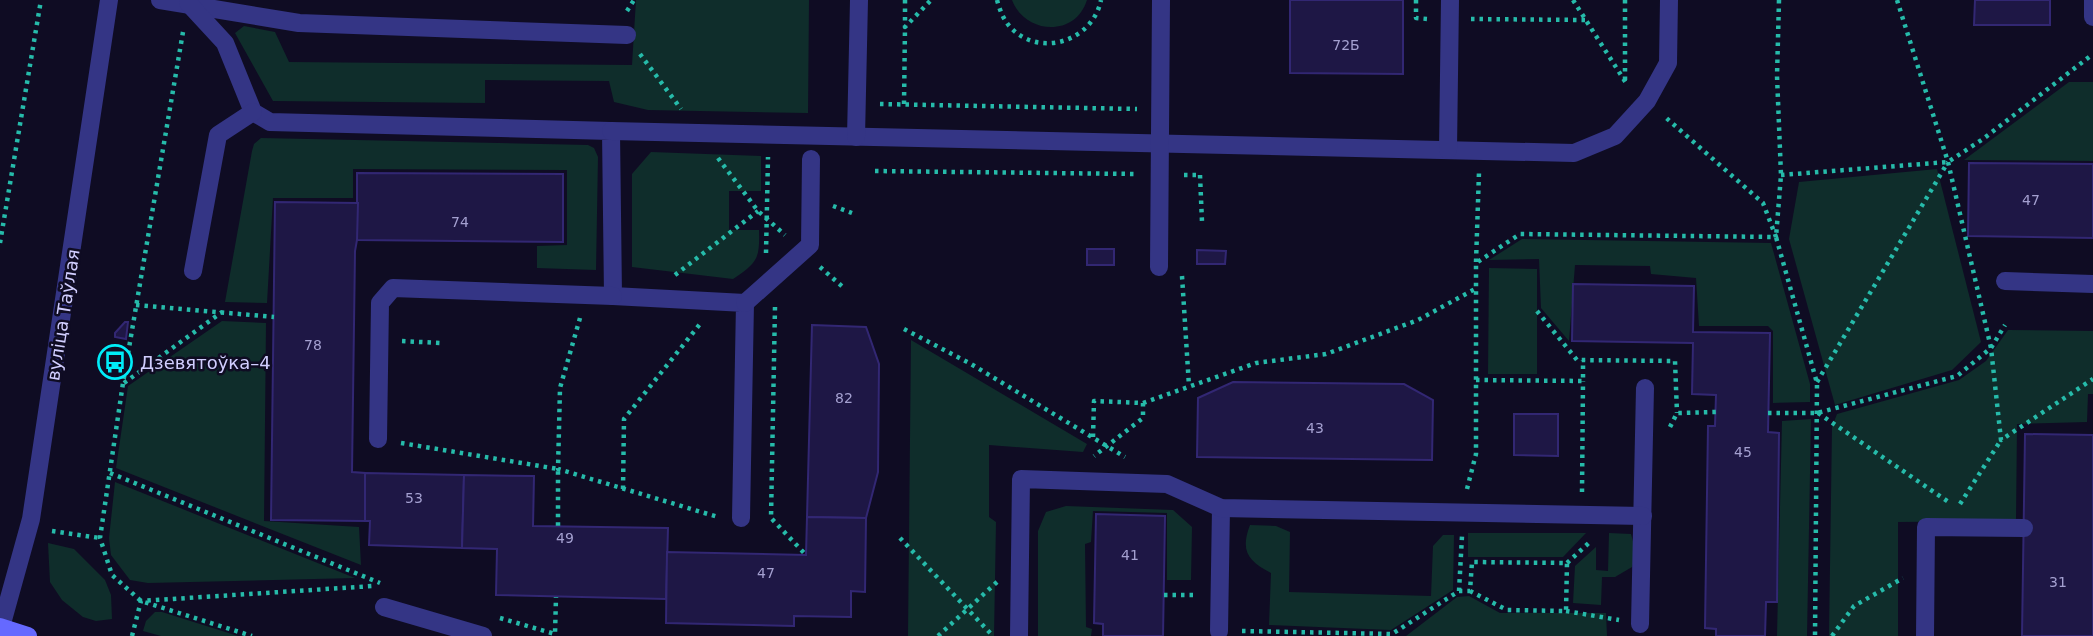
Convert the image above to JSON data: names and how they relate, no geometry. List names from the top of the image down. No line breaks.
{"streets":{"street":["вуліца Таўлая"]},"places":{"bus stop":["Дзевятоўка–4"]},"house_numbers":["72Б","47","74","78","82","43","45","53","49","41","47","31"]}
